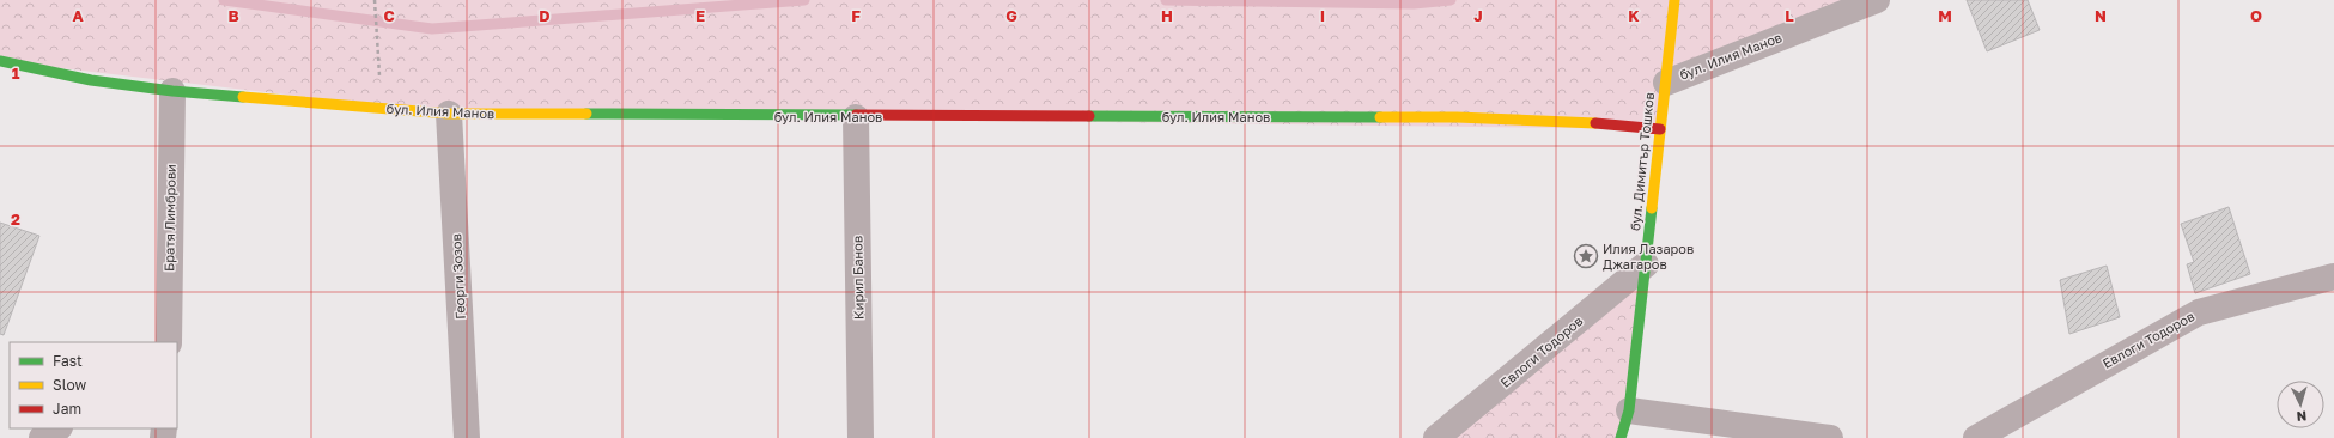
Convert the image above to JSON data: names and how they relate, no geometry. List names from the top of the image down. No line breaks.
{"streets":{"street":["бул. Илия Манов","бул. Димитър Тошков","Братя Лимброви","Георги Зозов","Кирил Банов","Евлоги Тодоров"]},"crossings":[["бул. Илия Манов","бул. Димитър Тошков"],["бул. Илия Манов","Братя Лимброви"],["бул. Илия Манов","Георги Зозов"],["бул. Илия Манов","Кирил Банов"],["бул. Димитър Тошков","Евлоги Тодоров"]],"places":{"place":["Илия Лазаров Джагаров"]},"legend":["Fast","Slow","Jam"],"north":"bottom","grid":{"columns":["A","B","C","D","E","F","G","H","I","J","K","L","M","N","O"],"rows":["1","2"]}}
